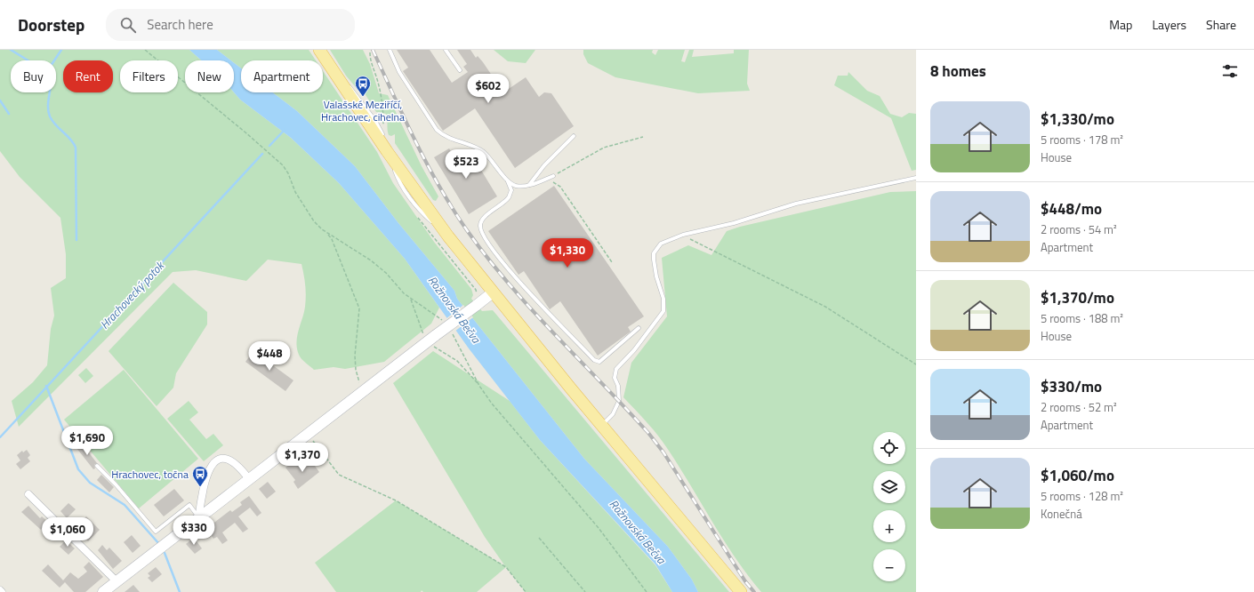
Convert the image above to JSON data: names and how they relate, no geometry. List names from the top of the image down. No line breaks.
{"water":["Hrachovecký potok","Rožnovská Bečva"],"places":{"bus stop":["Valašské Meziříčí, Hrachovec, cihelna","Hrachovec, točna"]},"page":{"header":"Doorstep","search":"Search here","nav":["Map","Layers","Share"],"heading":"8 homes","chip":["Buy","Rent","Filters","New","Apartment"],"price":["$602","$523","$1,330","$448","$1,690","$1,370","$330","$1,060"],"list":[{"name":"$1,330/mo","note":"5 rooms · 178 m² · House"},{"name":"$448/mo","note":"2 rooms · 54 m² · Apartment"},{"name":"$1,370/mo","note":"5 rooms · 188 m² · House"},{"name":"$330/mo","note":"2 rooms · 52 m² · Apartment"},{"name":"$1,060/mo","note":"5 rooms · 128 m² · Konečná"}],"map_buttons":["+","−"]}}
